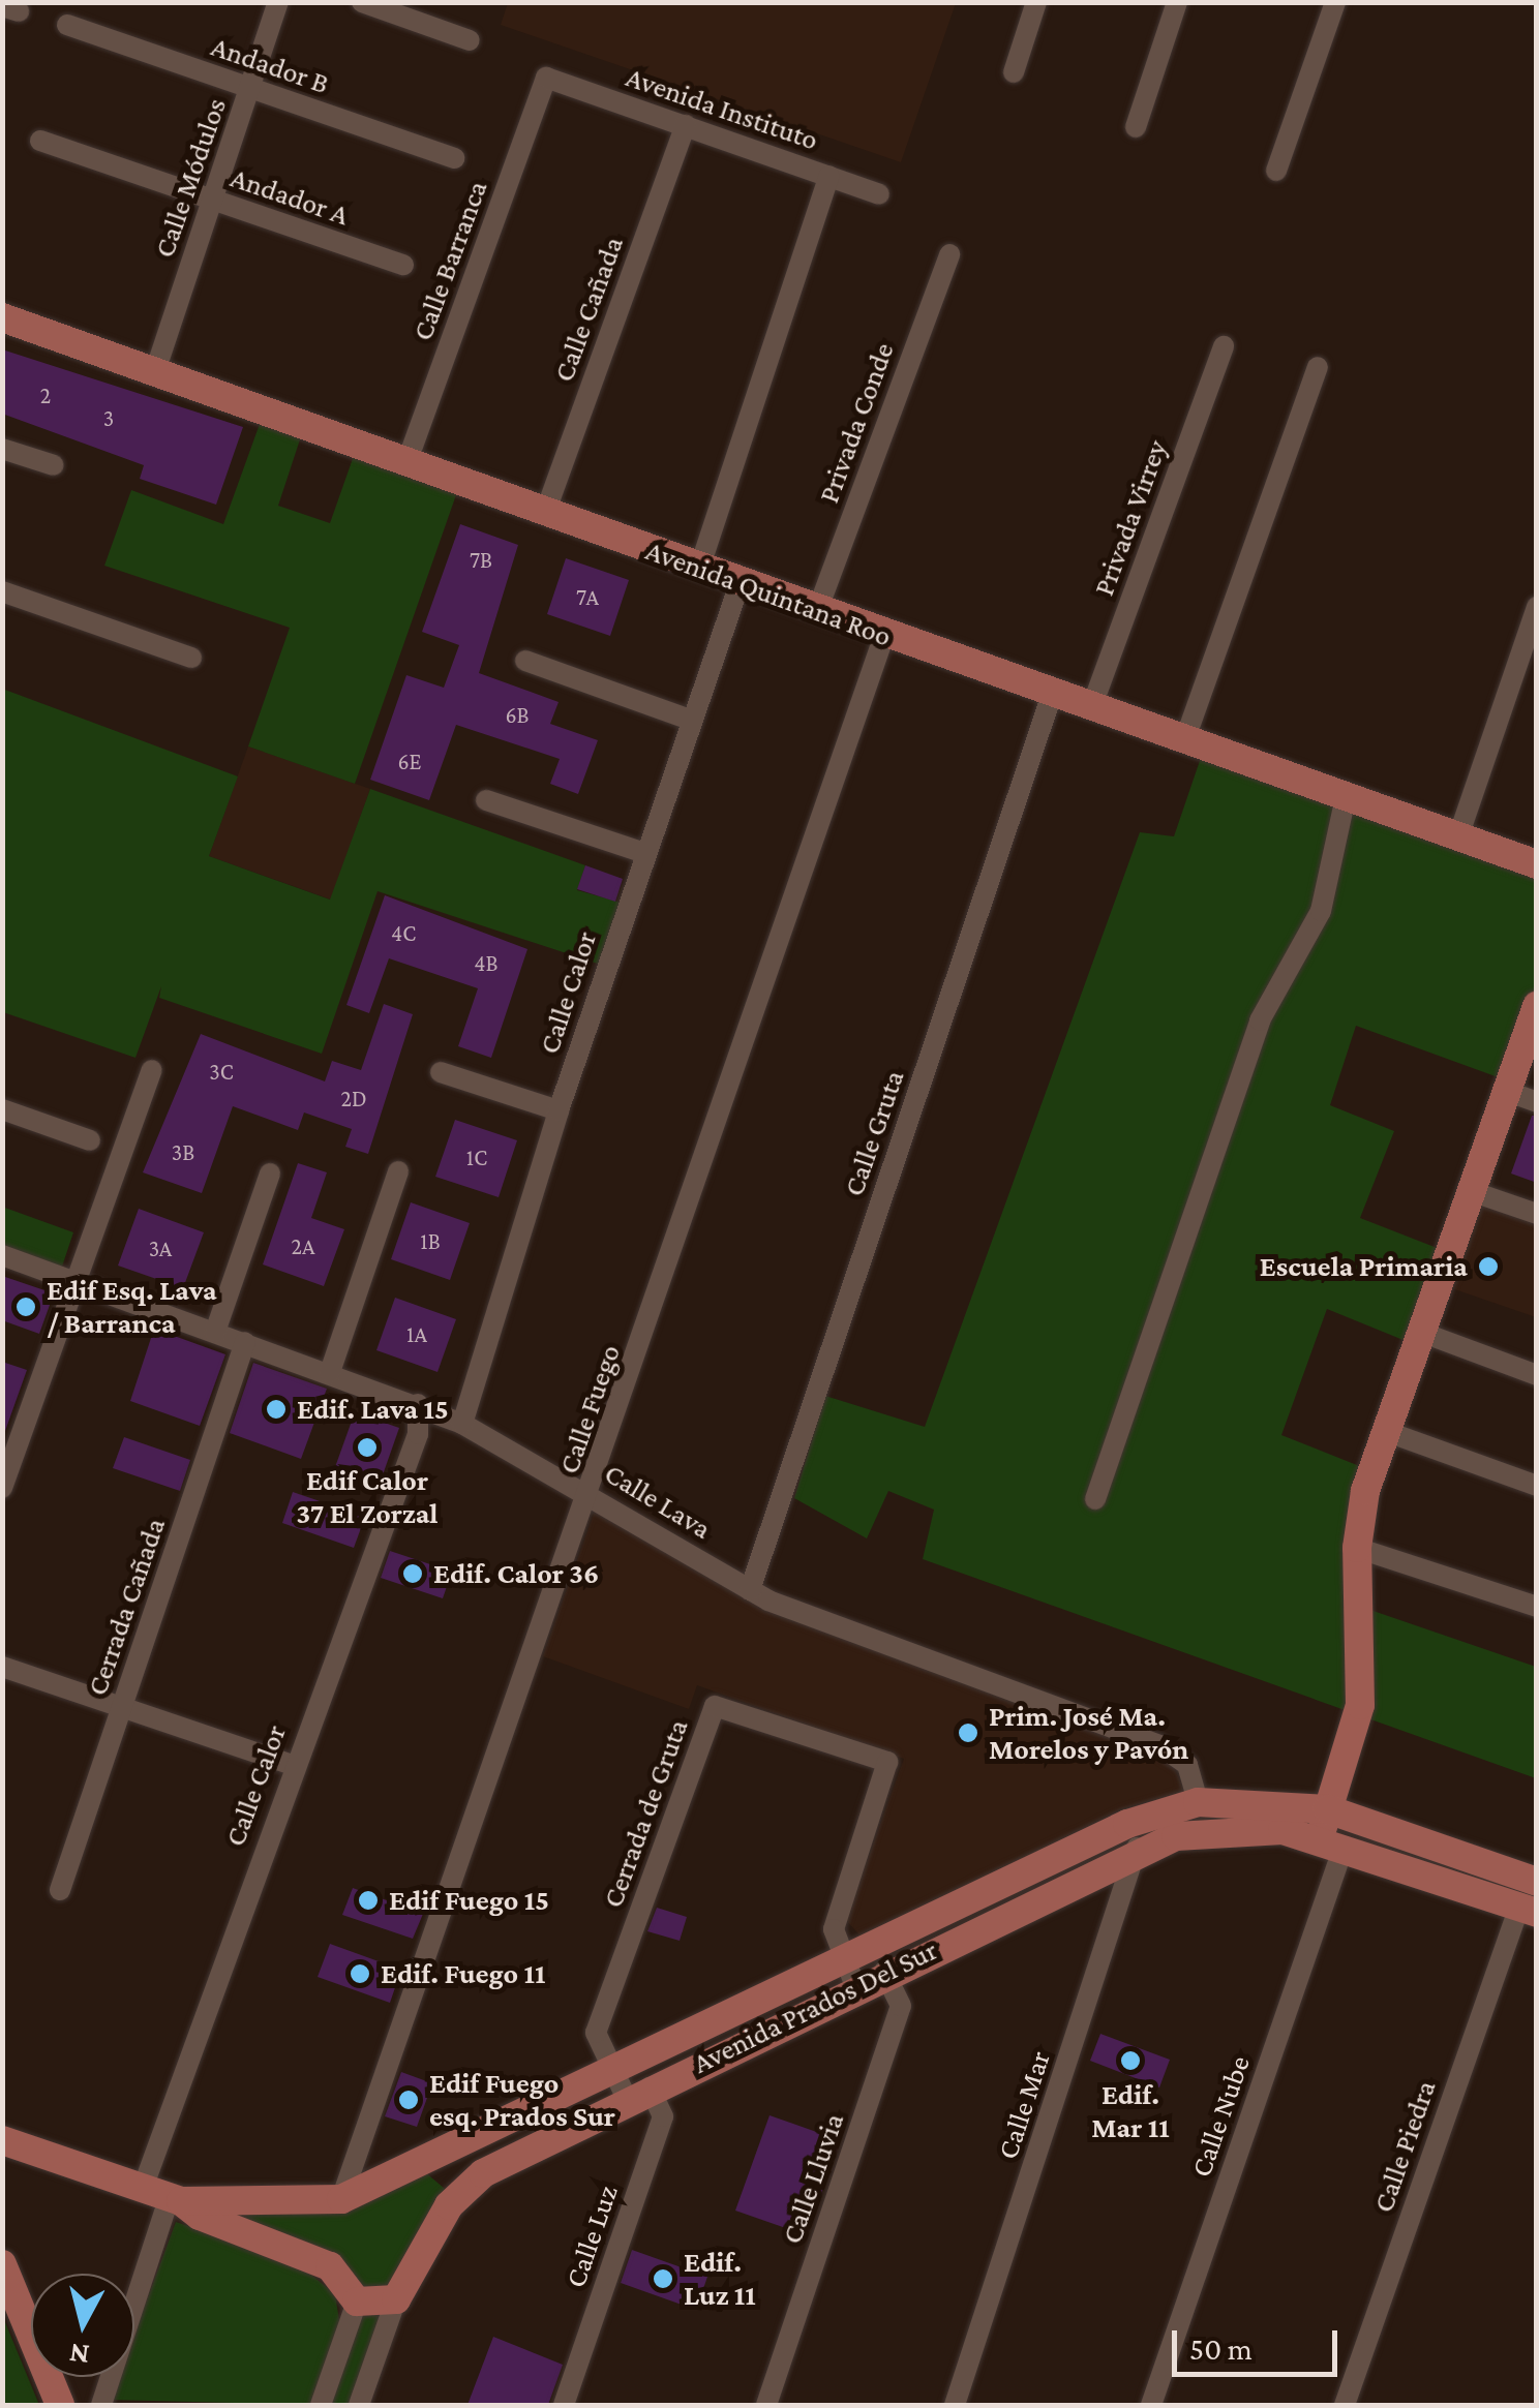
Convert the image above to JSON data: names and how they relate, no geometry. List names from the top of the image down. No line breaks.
{"streets":{"main road":["Avenida Quintana Roo","Avenida Prados Del Sur"],"street":["Andador B","Avenida Instituto","Calle Módulos","Andador A","Calle Barranca","Calle Cañada","Privada Conde","Privada Virrey","Calle Calor","Calle Gruta","Calle Fuego","Calle Lava","Cerrada Cañada","Cerrada de Gruta","Calle Mar","Calle Nube","Calle Piedra","Calle Lluvia","Calle Luz"]},"crossings":[["Andador B","Calle Módulos"],["Avenida Instituto","Calle Barranca"],["Avenida Instituto","Calle Cañada"],["Calle Módulos","Andador A"],["Calle Módulos","Avenida Quintana Roo"],["Calle Barranca","Avenida Quintana Roo"],["Calle Cañada","Avenida Quintana Roo"],["Privada Conde","Avenida Quintana Roo"],["Privada Virrey","Avenida Quintana Roo"],["Avenida Quintana Roo","Calle Calor"],["Avenida Quintana Roo","Calle Gruta"],["Avenida Quintana Roo","Calle Fuego"],["Calle Calor","Calle Lava"],["Calle Calor","Avenida Prados Del Sur"],["Calle Gruta","Calle Lava"],["Calle Fuego","Calle Lava"],["Calle Fuego","Avenida Prados Del Sur"],["Calle Lava","Cerrada Cañada"],["Calle Lava","Avenida Prados Del Sur"],["Cerrada de Gruta","Avenida Prados Del Sur"],["Cerrada de Gruta","Calle Luz"],["Avenida Prados Del Sur","Calle Mar"],["Avenida Prados Del Sur","Calle Nube"],["Avenida Prados Del Sur","Calle Piedra"],["Avenida Prados Del Sur","Calle Lluvia"],["Avenida Prados Del Sur","Calle Luz"]],"places":["Escuela Primaria","Edif Esq. Lava / Barranca","Edif. Lava 15","Edif Calor 37 El Zorzal","Edif. Calor 36","Prim. José Ma. Morelos y Pavón","Edif Fuego 15","Edif. Fuego 11","Edif. Mar 11","Edif Fuego esq. Prados Sur","Edif. Luz 11"],"house_numbers":["2","3","7B","7A","6B","6E","4C","4B","3C","2D","3B","1C","1B","2A","3A","1A"],"scale_bar":"50 m","north":"bottom"}
